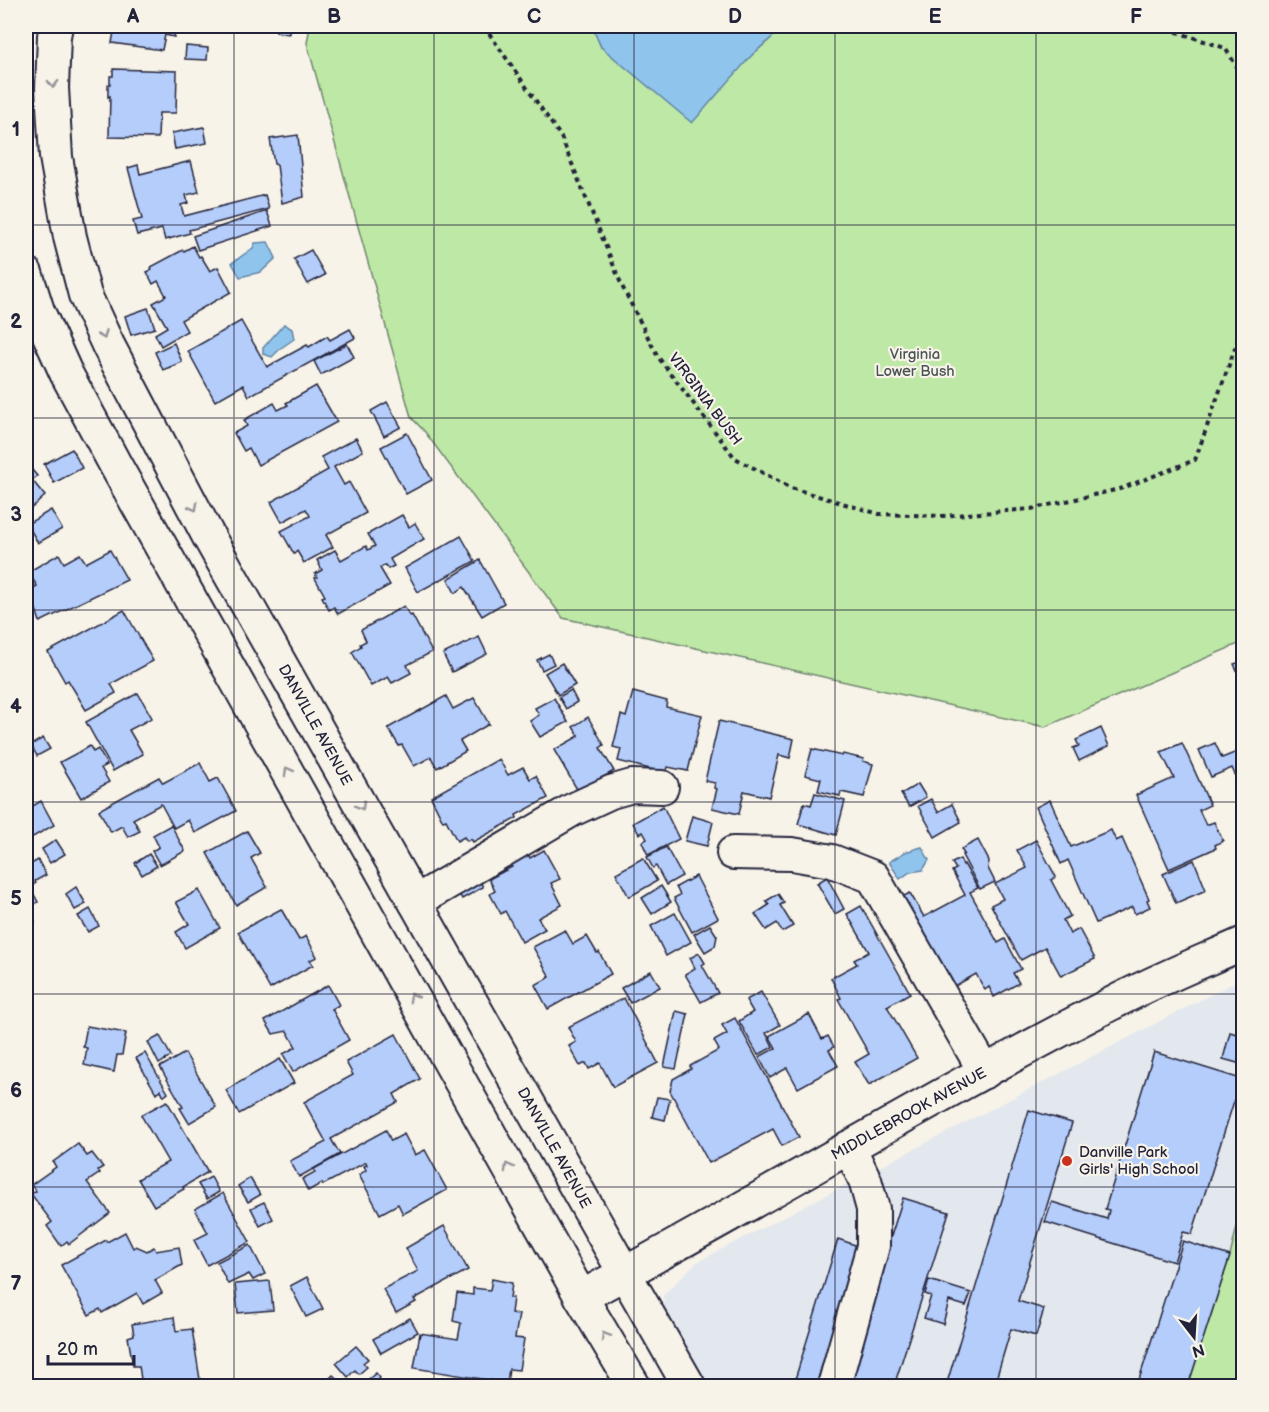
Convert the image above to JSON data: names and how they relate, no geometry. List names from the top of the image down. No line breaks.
{"streets":{"street":["DANVILLE AVENUE","MIDDLEBROOK AVENUE"],"path":["VIRGINIA BUSH"]},"crossings":[["DANVILLE AVENUE","MIDDLEBROOK AVENUE"]],"parks":["Virginia Lower Bush"],"places":["Danville Park Girls' High School"],"scale_bar":"20 m","north":"bottom","grid":{"columns":["A","B","C","D","E","F"],"rows":["1","2","3","4","5","6","7"]}}
